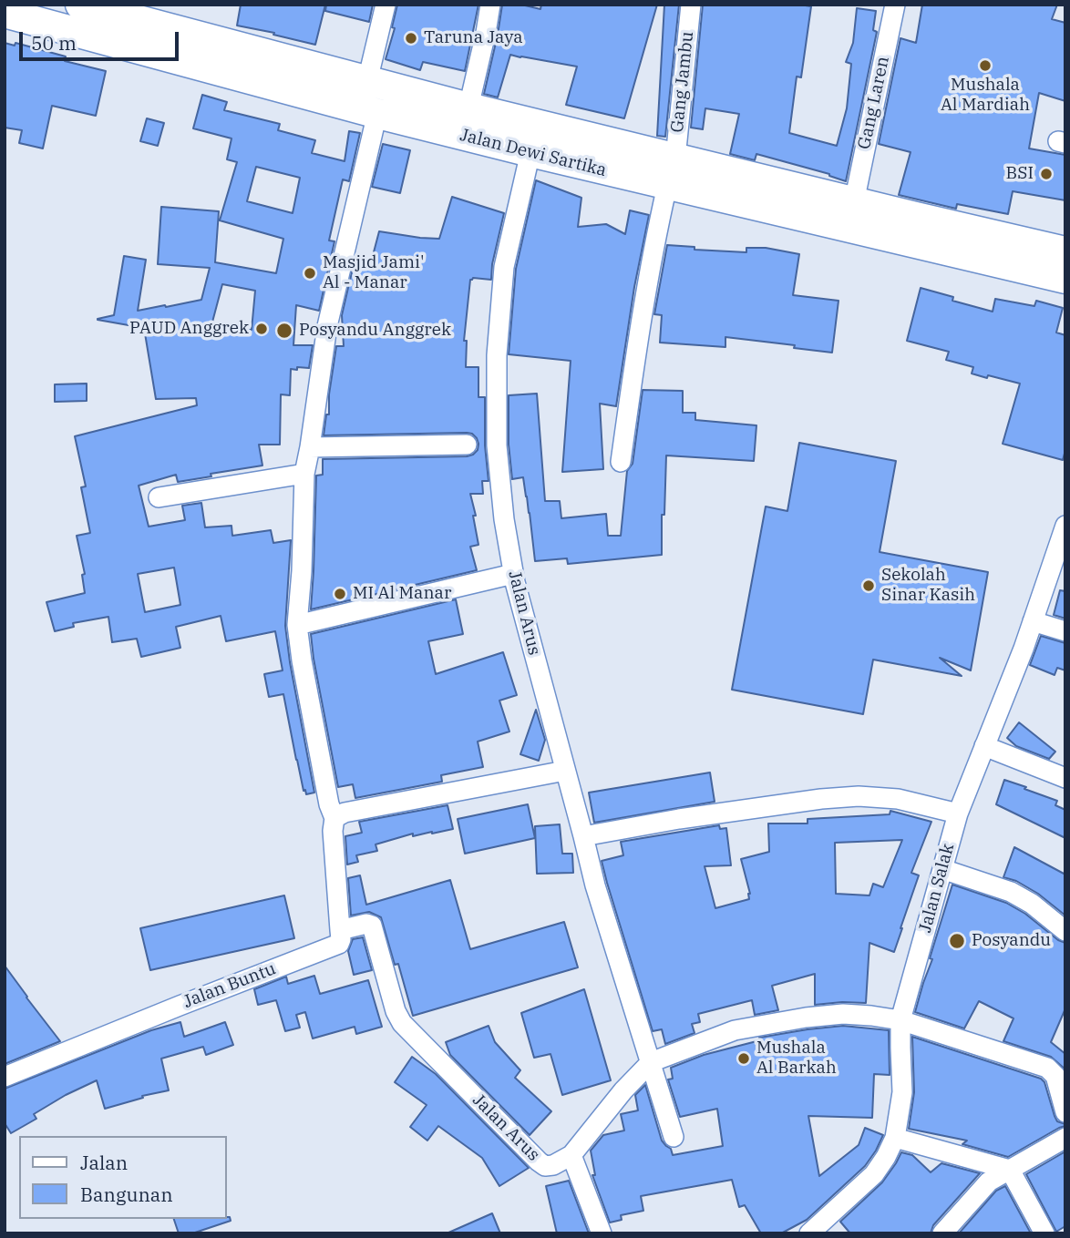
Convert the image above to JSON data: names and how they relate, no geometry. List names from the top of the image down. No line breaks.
{"streets":{"main road":["Jalan Dewi Sartika"],"street":["Gang Jambu","Gang Laren","Jalan Arus","Jalan Salak","Jalan Buntu"]},"crossings":[["Gang Jambu","Jalan Dewi Sartika"],["Gang Laren","Jalan Dewi Sartika"],["Jalan Dewi Sartika","Jalan Arus"],["Jalan Arus","Jalan Buntu"]],"places":["Taruna Jaya","Mushala Al Mardiah","BSI","Masjid Jami' Al - Manar","PAUD Anggrek","Posyandu Anggrek","Sekolah Sinar Kasih","MI Al Manar","Posyandu","Mushala Al Barkah"],"legend":["Jalan","Bangunan"],"scale_bar":"50 m"}
